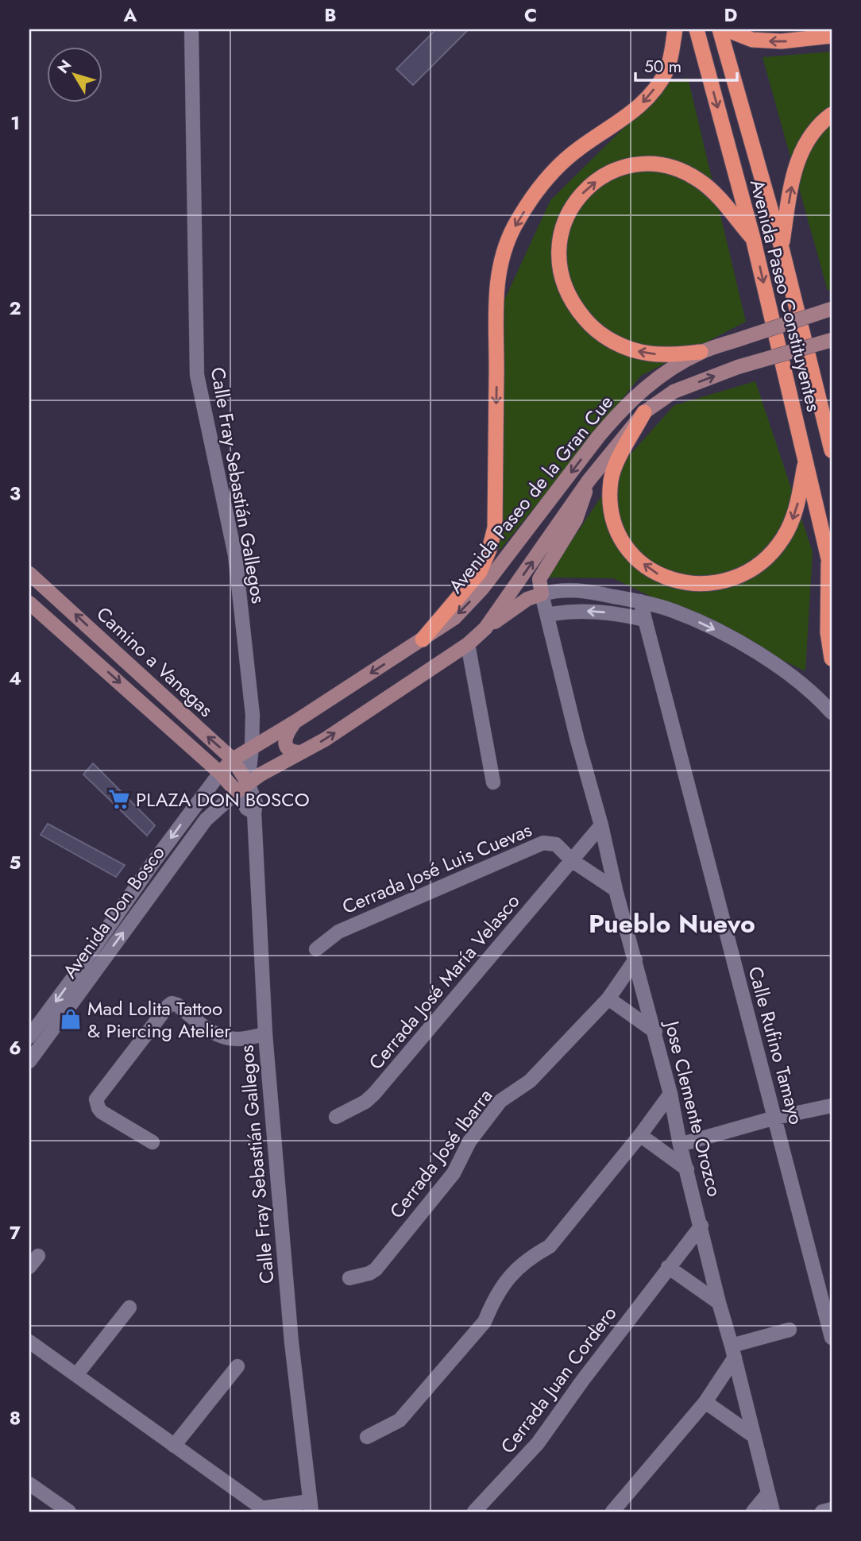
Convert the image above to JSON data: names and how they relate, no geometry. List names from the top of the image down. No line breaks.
{"streets":{"highway":["Avenida Paseo Constituyentes"],"main road":["Avenida Paseo de la Gran Cue","Camino a Vanegas"],"street":["Calle Fray Sebastián Gallegos","Cerrada José Luis Cuevas","Avenida Don Bosco","Cerrada José María Velasco","Calle Rufino Tamayo","Jose Clemente Orozco","Cerrada José Ibarra","Cerrada Juan Cordero"]},"crossings":[["Calle Fray Sebastián Gallegos","Avenida Paseo de la Gran Cue"],["Calle Fray Sebastián Gallegos","Camino a Vanegas"],["Calle Fray Sebastián Gallegos","Avenida Don Bosco"],["Avenida Paseo de la Gran Cue","Camino a Vanegas"],["Avenida Paseo de la Gran Cue","Avenida Don Bosco"],["Camino a Vanegas","Avenida Don Bosco"],["Cerrada José Luis Cuevas","Cerrada José María Velasco"],["Cerrada José María Velasco","Jose Clemente Orozco"],["Jose Clemente Orozco","Cerrada José Ibarra"],["Jose Clemente Orozco","Cerrada Juan Cordero"]],"districts":["Pueblo Nuevo"],"places":{"supermarket":["PLAZA DON BOSCO"],"shop":["Mad Lolita Tattoo & Piercing Atelier"]},"scale_bar":"50 m","north":"top left","grid":{"columns":["A","B","C","D"],"rows":["1","2","3","4","5","6","7","8"]}}
